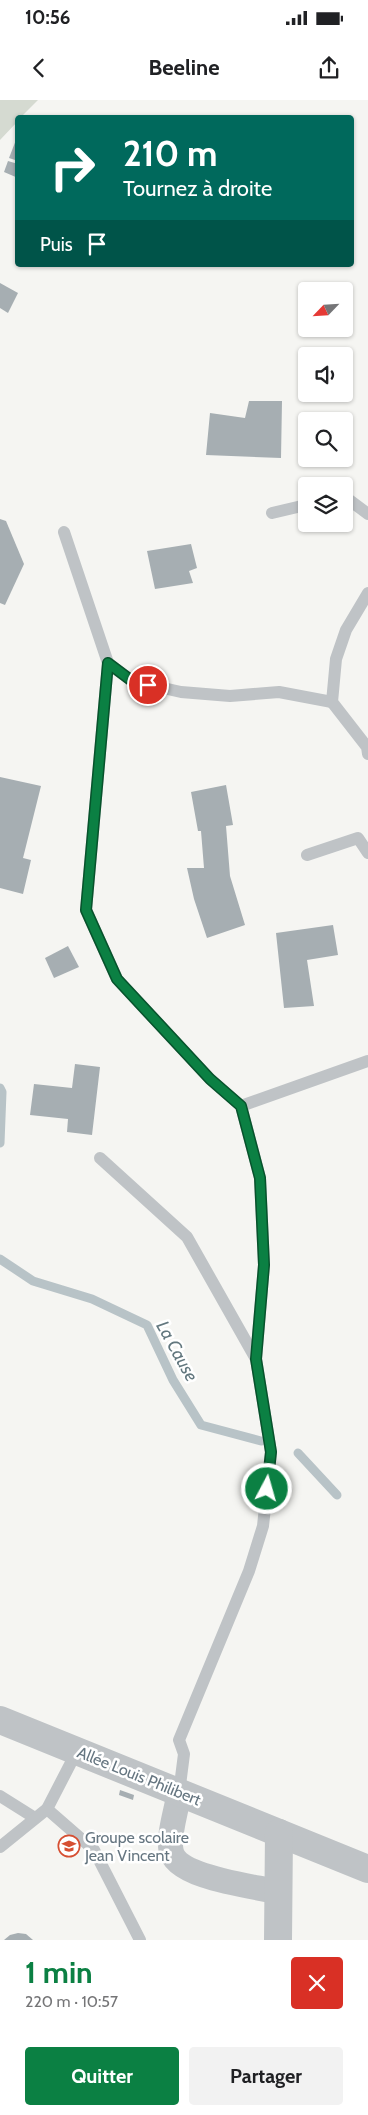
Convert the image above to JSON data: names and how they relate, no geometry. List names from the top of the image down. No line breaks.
{"streets":{"street":["Allée Louis Philibert"]},"water":["La Cause"],"places":{"school or university":["Groupe scolaire Jean Vincent"]},"north":"bottom left","page":{"status":"10:56","header":"Beeline","turn":["210 m","Tournez à droite"],"then":"Puis","heading":["1 min","220 m · 10:57"],"buttons":["Quitter","Partager"]}}
